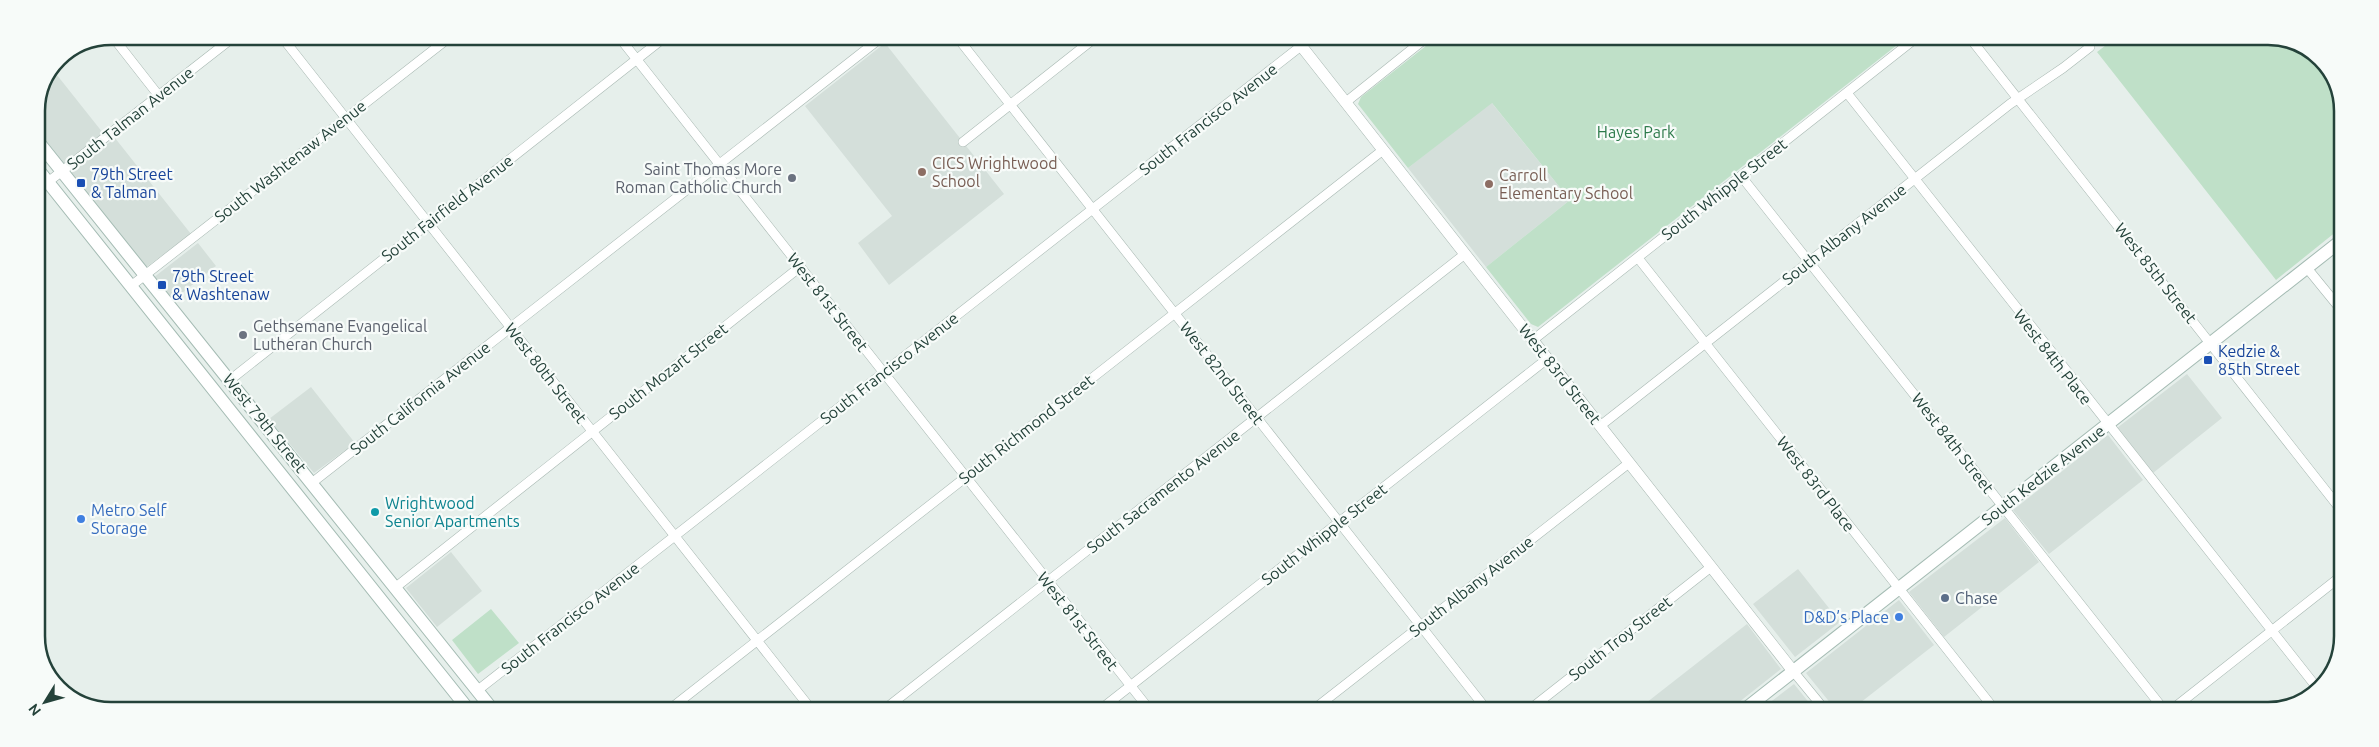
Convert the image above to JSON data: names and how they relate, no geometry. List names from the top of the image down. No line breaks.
{"streets":{"main road":["West 79th Street","South Kedzie Avenue"],"street":["South Talman Avenue","South Francisco Avenue","South Washtenaw Avenue","South Whipple Street","South Fairfield Avenue","South Albany Avenue","West 85th Street","West 81st Street","West 84th Place","South Mozart Street","West 80th Street","West 82nd Street","West 83rd Street","South California Avenue","South Richmond Street","West 84th Street","West 83rd Place","South Sacramento Avenue","South Troy Street"]},"crossings":[["South Talman Avenue","West 79th Street"],["South Francisco Avenue","West 81st Street"],["South Francisco Avenue","West 80th Street"],["South Francisco Avenue","West 82nd Street"],["South Francisco Avenue","West 79th Street"],["South Washtenaw Avenue","West 80th Street"],["South Washtenaw Avenue","West 79th Street"],["South Whipple Street","West 81st Street"],["South Whipple Street","West 84th Place"],["South Whipple Street","West 82nd Street"],["South Whipple Street","West 83rd Street"],["South Whipple Street","West 84th Street"],["South Whipple Street","West 83rd Place"],["South Fairfield Avenue","West 81st Street"],["South Fairfield Avenue","West 80th Street"],["South Fairfield Avenue","West 79th Street"],["South Albany Avenue","West 85th Street"],["South Albany Avenue","West 84th Place"],["South Albany Avenue","West 82nd Street"],["South Albany Avenue","West 83rd Street"],["South Albany Avenue","West 84th Street"],["South Albany Avenue","West 83rd Place"],["West 85th Street","South Kedzie Avenue"],["West 81st Street","South Mozart Street"],["West 81st Street","South California Avenue"],["West 81st Street","South Richmond Street"],["West 81st Street","South Sacramento Avenue"],["West 84th Place","South Kedzie Avenue"],["South Mozart Street","West 80th Street"],["South Mozart Street","West 79th Street"],["West 80th Street","South California Avenue"],["West 80th Street","South Richmond Street"],["West 82nd Street","South Richmond Street"],["West 82nd Street","South Sacramento Avenue"],["West 83rd Street","South Richmond Street"],["West 83rd Street","South Kedzie Avenue"],["West 83rd Street","South Sacramento Avenue"],["West 83rd Street","South Troy Street"],["South California Avenue","West 79th Street"],["West 84th Street","South Kedzie Avenue"],["South Kedzie Avenue","West 83rd Place"]],"parks":["Hayes Park"],"places":{"other":["CICS Wrightwood School","Saint Thomas More Roman Catholic Church","Carroll Elementary School","Gethsemane Evangelical Lutheran Church","Wrightwood Senior Apartments","Metro Self Storage","Chase","D&D’s Place"],"transit":["79th Street & Talman","79th Street & Washtenaw","Kedzie & 85th Street"]},"north":"bottom left"}
